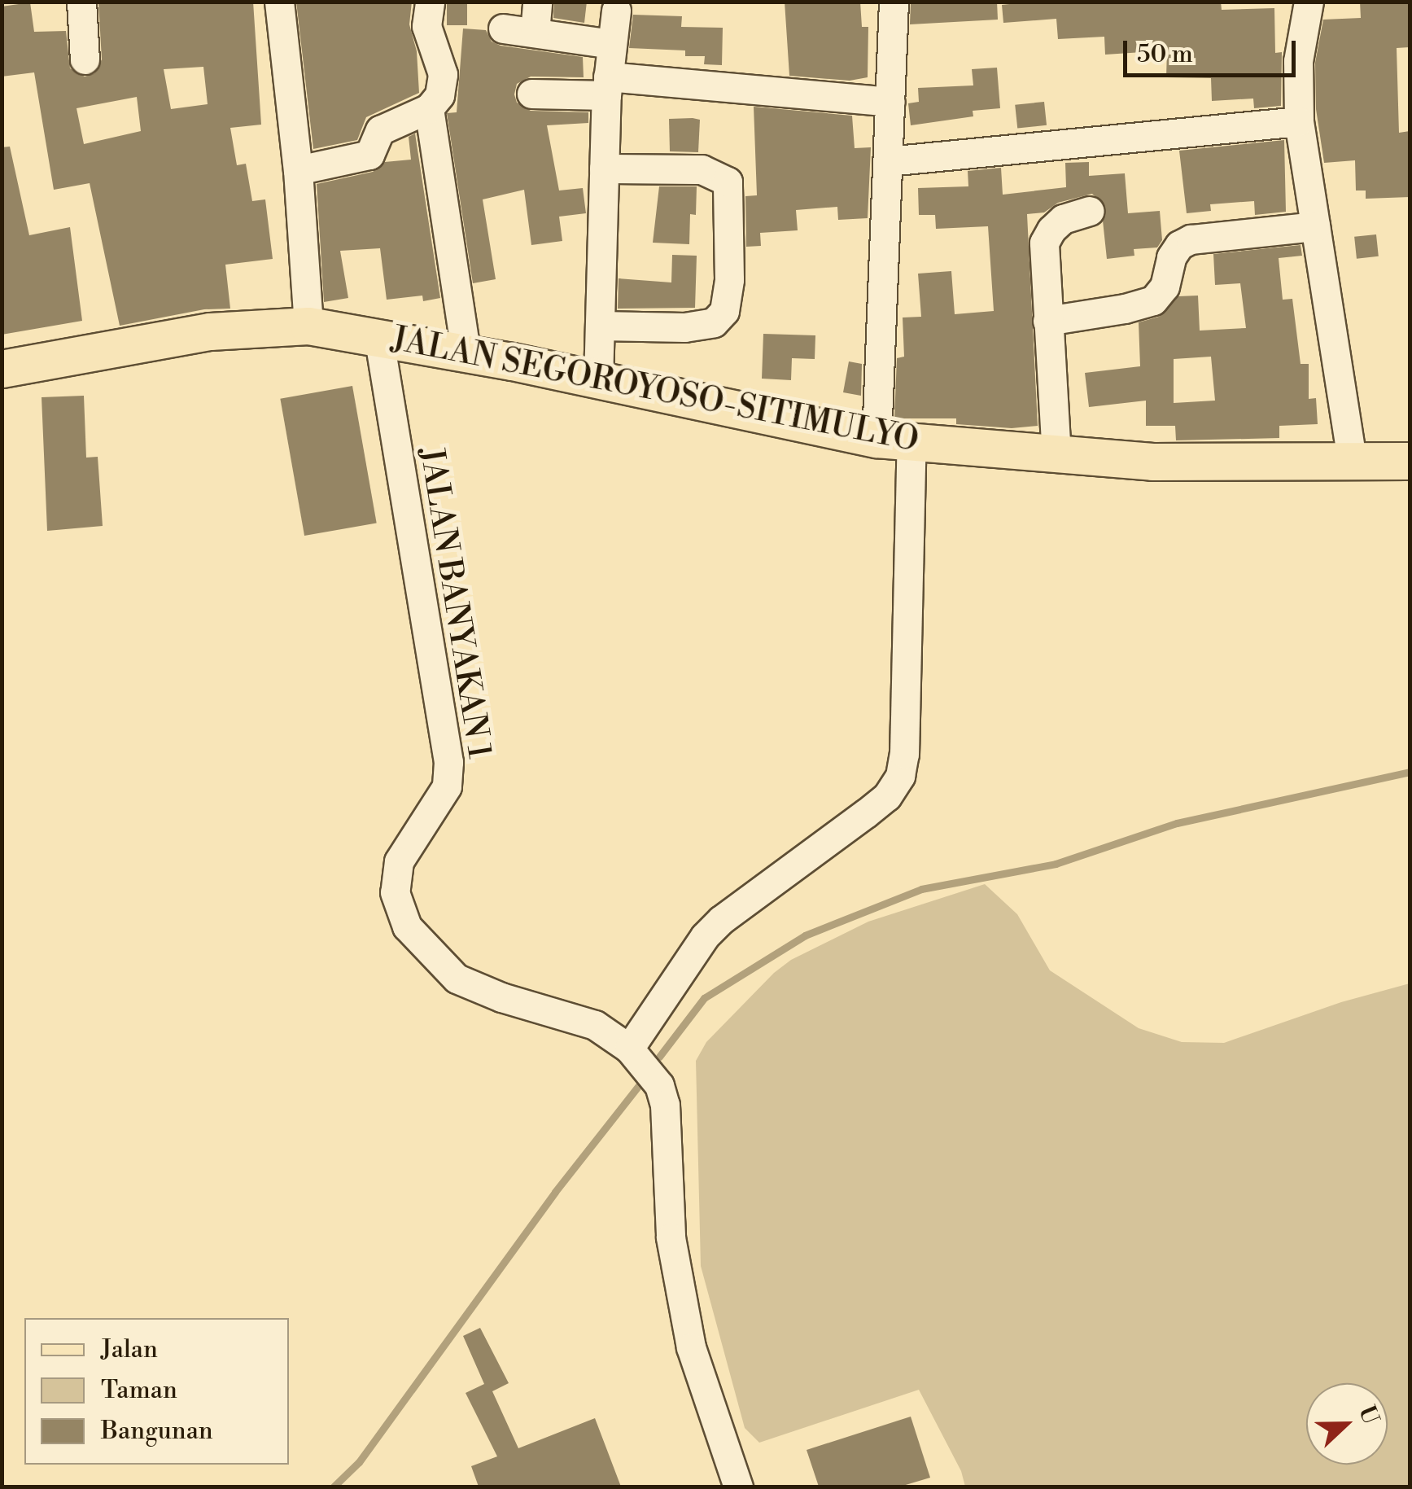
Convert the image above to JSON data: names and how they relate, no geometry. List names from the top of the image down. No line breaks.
{"streets":{"main road":["JALAN SEGOROYOSO-SITIMULYO"],"street":["JALAN BANYAKAN 1"]},"crossings":[["JALAN SEGOROYOSO-SITIMULYO","JALAN BANYAKAN 1"]],"legend":["Jalan","Taman","Bangunan"],"scale_bar":"50 m","north":"right"}
